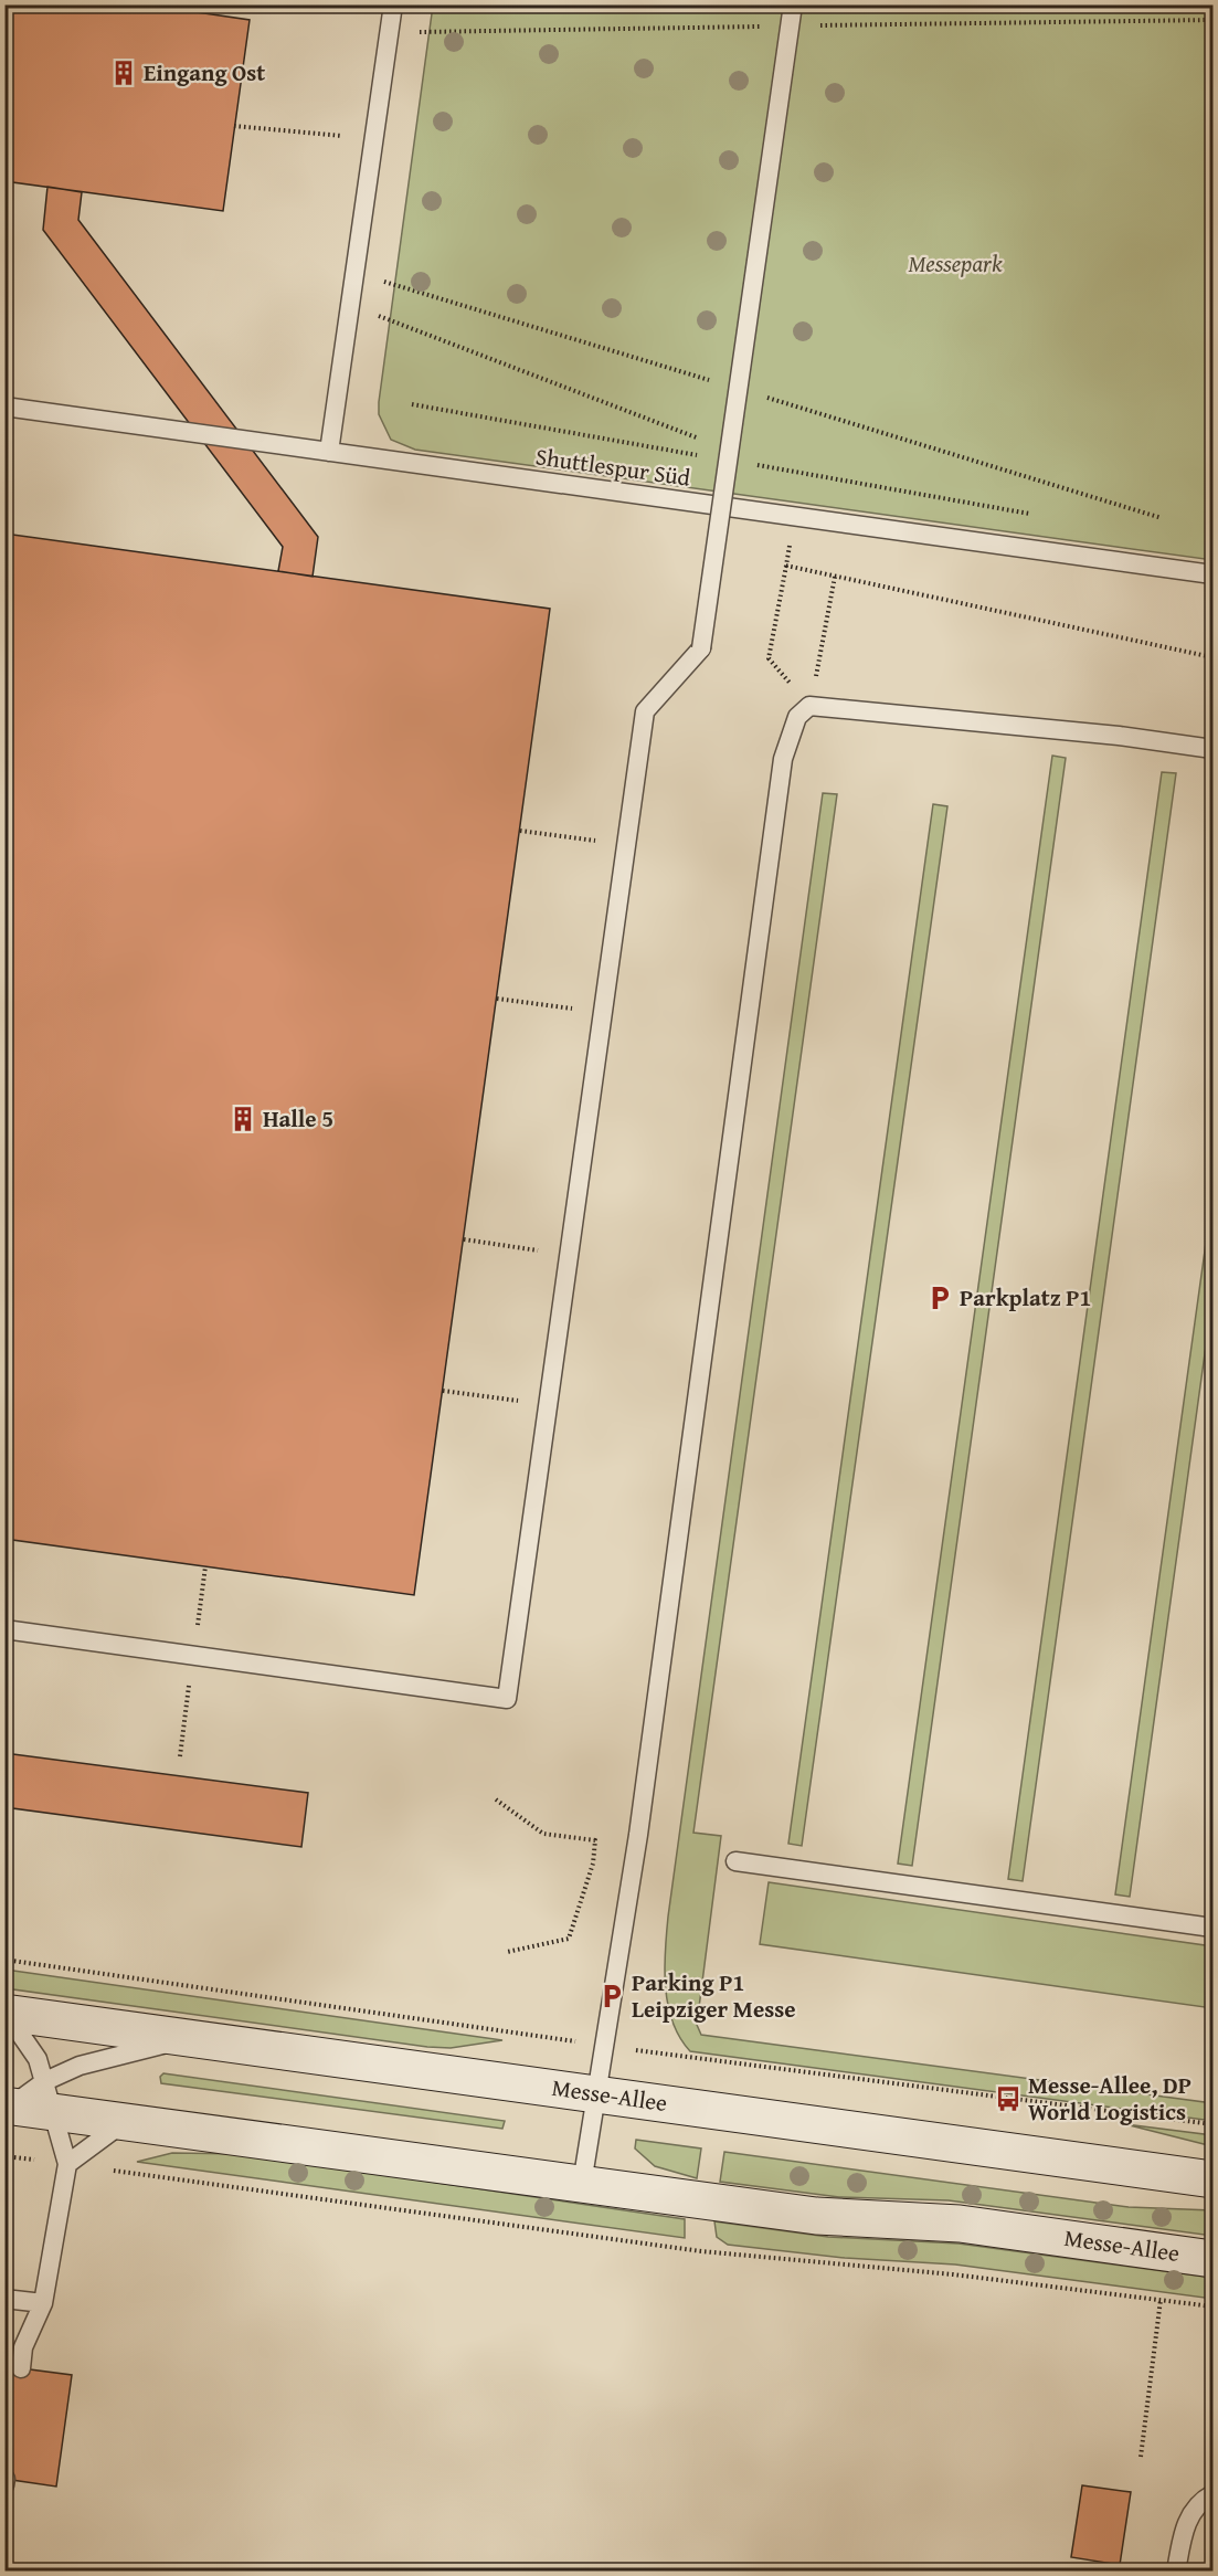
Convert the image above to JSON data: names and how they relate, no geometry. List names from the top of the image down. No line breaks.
{"streets":{"main road":["Messe-Allee"],"lane":["Shuttlespur Süd"]},"parks":["Messepark"],"places":{"building":["Eingang Ost","Halle 5"],"parking":["Parkplatz P1","Parking P1 Leipziger Messe"],"bus stop":["Messe-Allee, DP World Logistics"]}}
